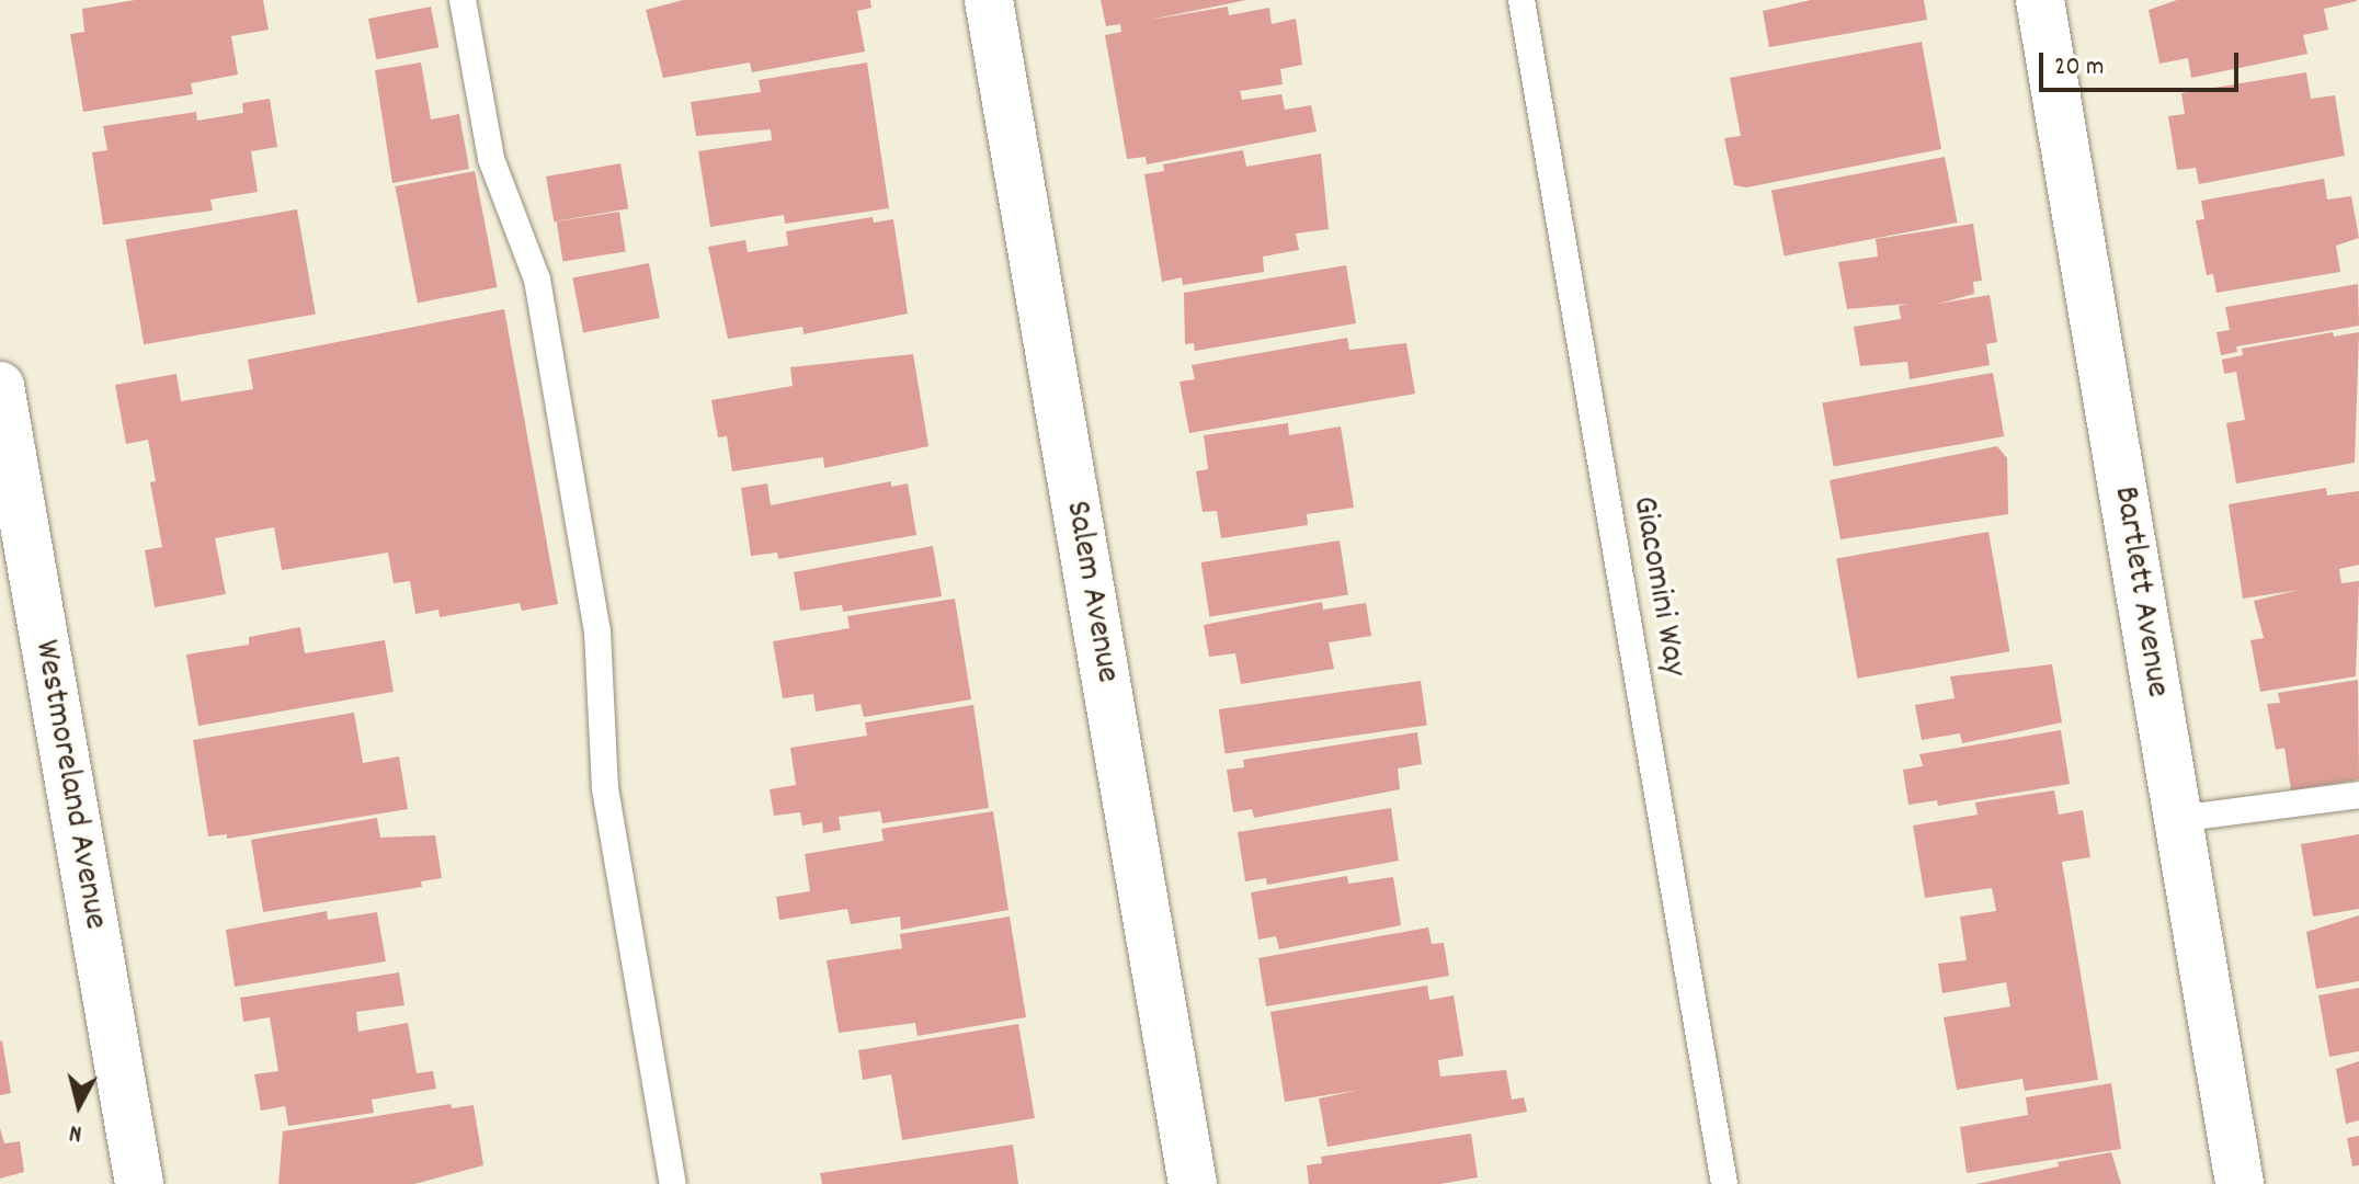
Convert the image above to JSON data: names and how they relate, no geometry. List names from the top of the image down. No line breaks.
{"streets":{"street":["Salem Avenue","Bartlett Avenue","Westmoreland Avenue"],"lane":["Giacomini Way"]},"scale_bar":"20 m","north":"bottom"}
